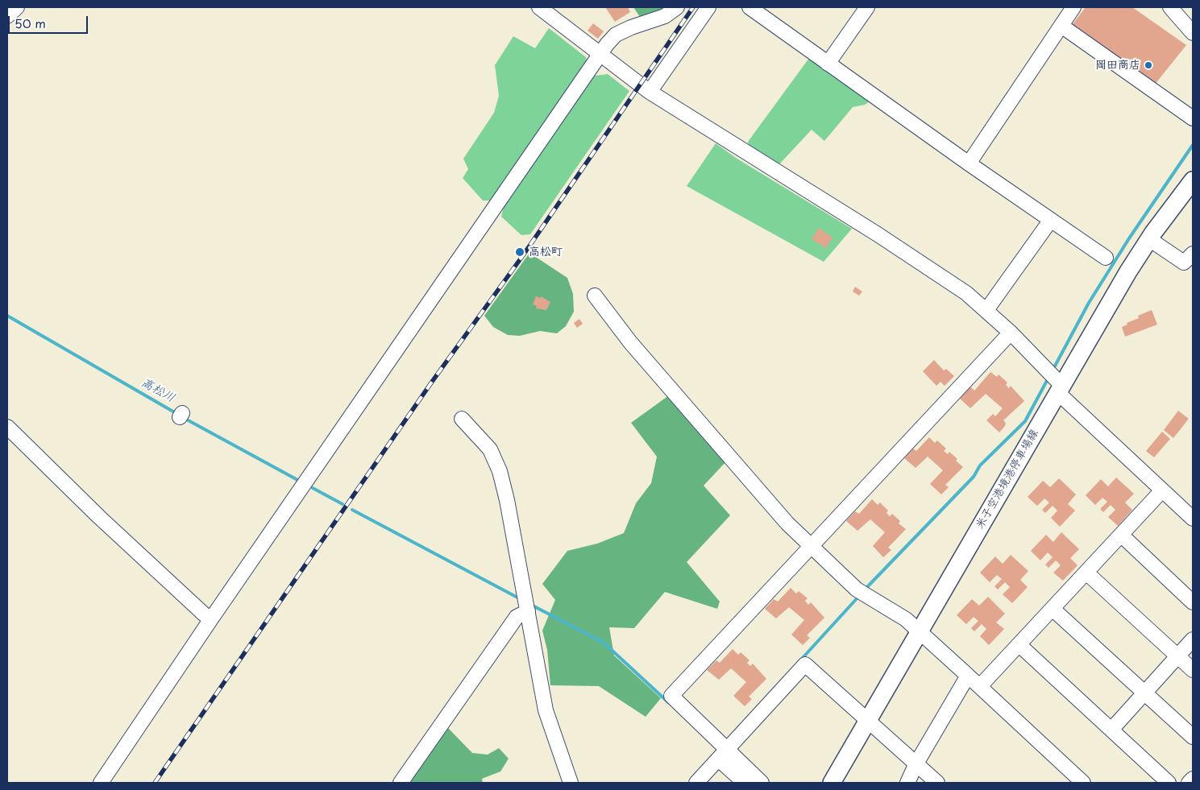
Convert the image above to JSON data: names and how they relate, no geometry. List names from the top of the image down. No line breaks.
{"streets":{"main road":["米子空港境港停車場線"]},"water":["高松川"],"places":["岡田商店","高松町"],"scale_bar":"50 m"}
